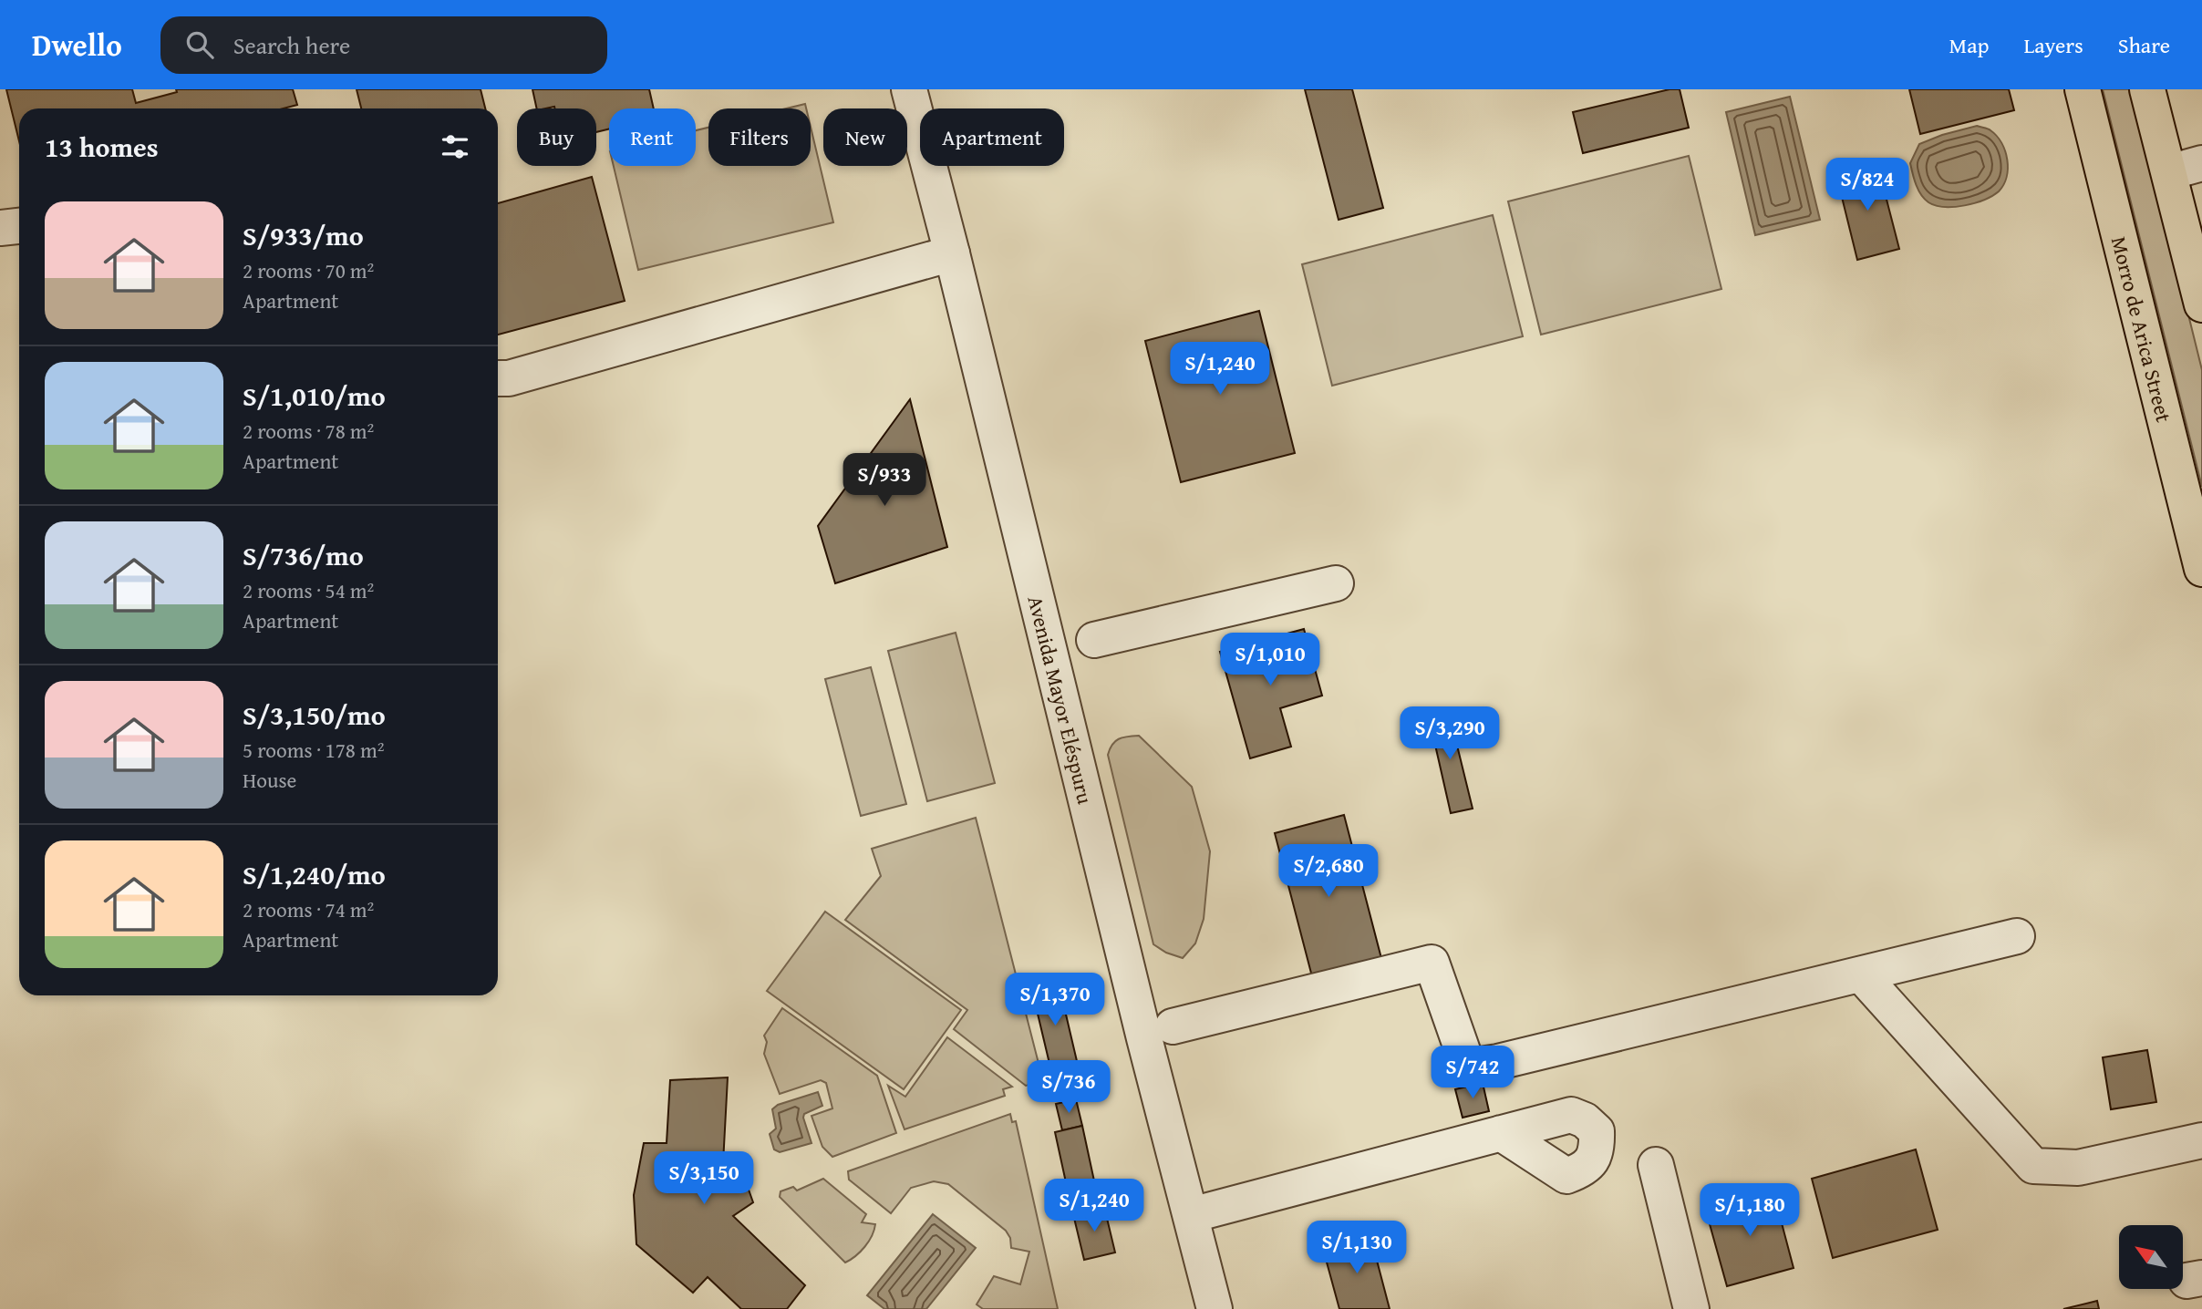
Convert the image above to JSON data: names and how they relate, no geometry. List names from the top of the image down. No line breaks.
{"streets":{"main road":["Morro de Arica Street"],"street":["Avenida Mayor Eléspuru"]},"north":"top left","page":{"header":"Dwello","search":"Search here","nav":["Map","Layers","Share"],"chip":["Buy","Rent","Filters","New","Apartment"],"heading":"13 homes","price":["S/824","S/1,240","S/933","S/1,010","S/3,290","S/2,680","S/1,370","S/742","S/736","S/3,150","S/1,240","S/1,180","S/1,130"],"list":[{"name":"S/933/mo","note":"2 rooms · 70 m² · Apartment"},{"name":"S/1,010/mo","note":"2 rooms · 78 m² · Apartment"},{"name":"S/736/mo","note":"2 rooms · 54 m² · Apartment"},{"name":"S/3,150/mo","note":"5 rooms · 178 m² · House"},{"name":"S/1,240/mo","note":"2 rooms · 74 m² · Apartment"}]}}
